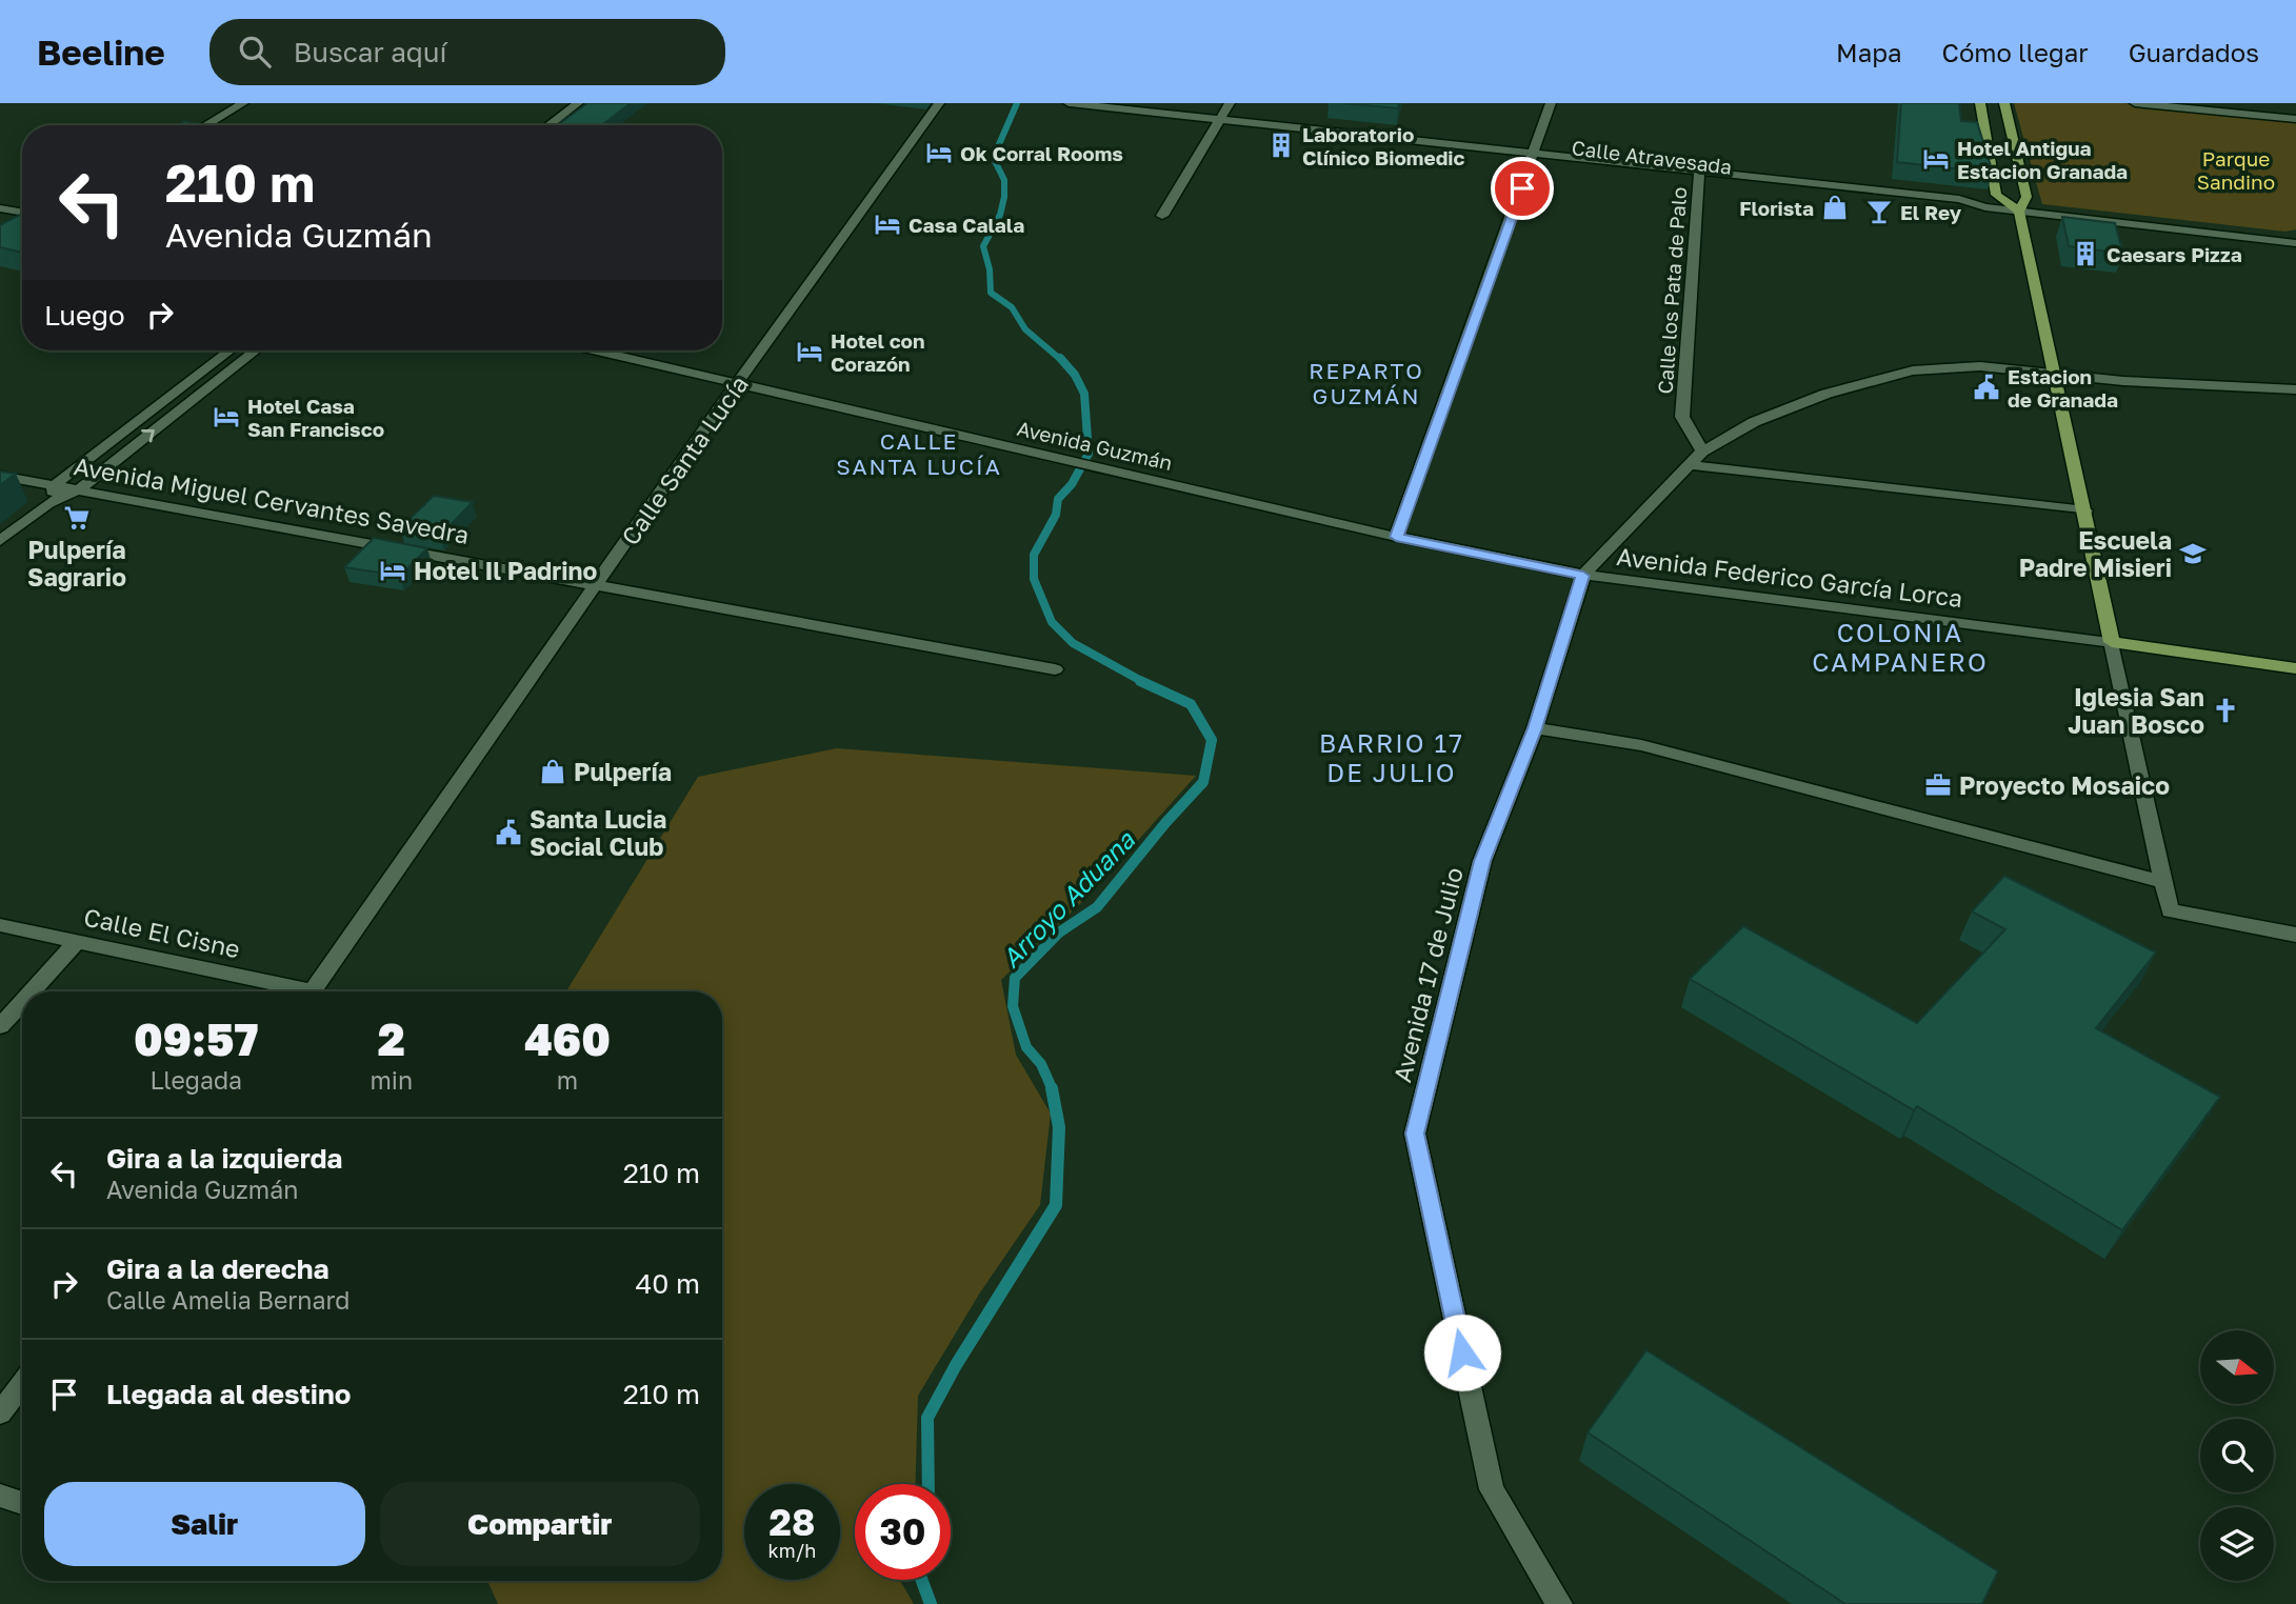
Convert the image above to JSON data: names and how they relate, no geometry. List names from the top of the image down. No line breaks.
{"streets":{"main road":["Avenida Federico García Lorca"],"street":["Calle Atravesada","Calle los Pata de Palo","Avenida Guzmán","Calle Santa Lucía","Avenida Miguel Cervantes Savedra","Calle El Cisne","Avenida 17 de Julio"]},"crossings":[["Calle Atravesada","Calle los Pata de Palo"],["Calle los Pata de Palo","Avenida 17 de Julio"],["Avenida Guzmán","Calle Santa Lucía"],["Avenida Guzmán","Avenida Federico García Lorca"],["Avenida Guzmán","Avenida 17 de Julio"],["Calle Santa Lucía","Avenida Miguel Cervantes Savedra"],["Avenida Federico García Lorca","Avenida 17 de Julio"]],"districts":["REPARTO GUZMÁN","CALLE SANTA LUCÍA","COLONIA CAMPANERO","BARRIO 17 DE JULIO"],"water":["Arroyo Aduana"],"parks":["Parque Sandino"],"places":{"building":["Laboratorio Clínico Biomedic","Caesars Pizza"],"hotel":["Ok Corral Rooms","Hotel Antigua Estacion Granada","Casa Calala","Hotel con Corazón","Hotel Casa San Francisco","Hotel Il Padrino"],"shop":["Florista","Pulpería"],"bar":["El Rey"],"public building":["Estacion de Granada","Santa Lucia Social Club"],"supermarket":["Pulpería Sagrario"],"school or university":["Escuela Padre Misieri"],"church":["Iglesia San Juan Bosco"],"office":["Proyecto Mosaico"]},"north":"right","page":{"header":"Beeline","search":"Buscar aquí","nav":["Mapa","Cómo llegar","Guardados"],"turn":["210 m","Avenida Guzmán"],"then":"Luego","eta":["09:57","Llegada","2","min","460","m"],"list":[{"name":"Gira a la izquierda","note":"Avenida Guzmán","value":"210 m"},{"name":"Gira a la derecha","note":"Calle Amelia Bernard","value":"40 m"},{"name":"Llegada al destino","value":"210 m"}],"buttons":["Salir","Compartir"],"speed":"28 km/h","limit":"30"}}
